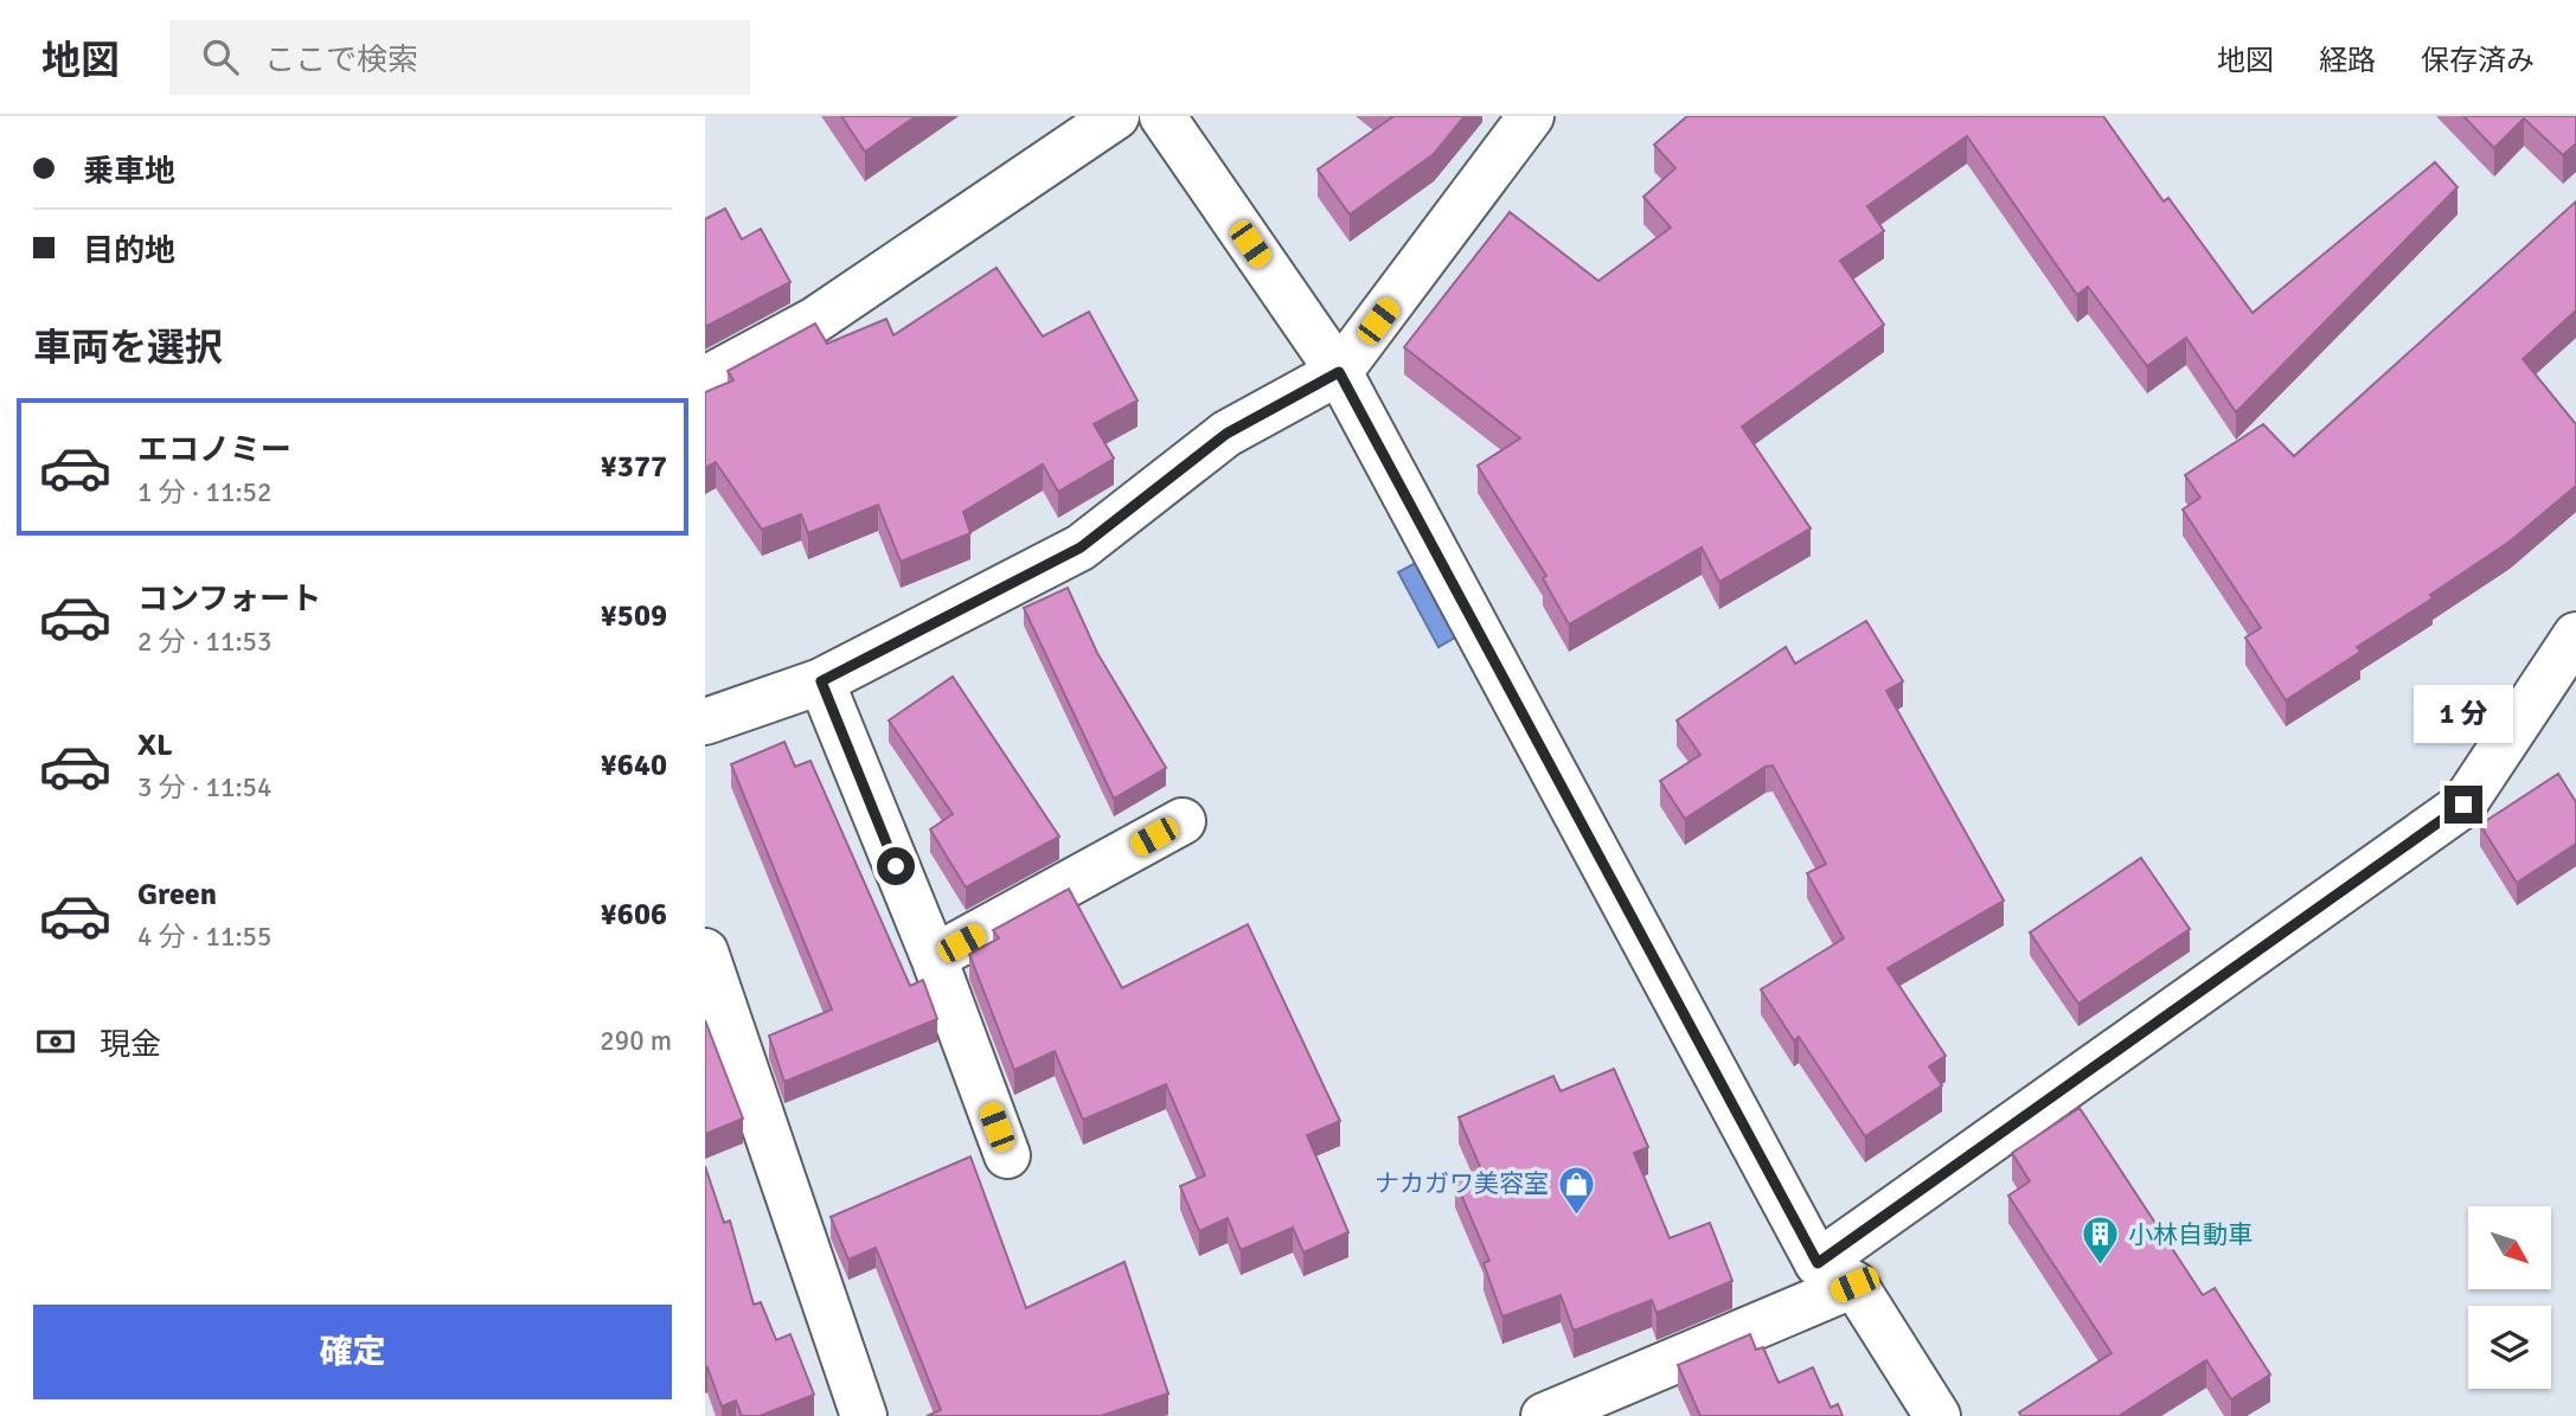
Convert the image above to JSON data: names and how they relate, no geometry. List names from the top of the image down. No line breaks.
{"places":{"shop":["ナカガワ美容室"],"building":["小林自動車"]},"north":"bottom right","page":{"header":"地図","search":"ここで検索","nav":["地図","経路","保存済み"],"banner":["乗車地","目的地"],"heading":"車両を選択","list":[{"name":"エコノミー","note":"1 分 · 11:52","value":"¥377"},{"name":"コンフォート","note":"2 分 · 11:53","value":"¥509"},{"name":"XL","note":"3 分 · 11:54","value":"¥640"},{"name":"Green","note":"4 分 · 11:55","value":"¥606"}],"bubble":"1 分","pay":["現金","290 m"],"buttons":"確定"}}
